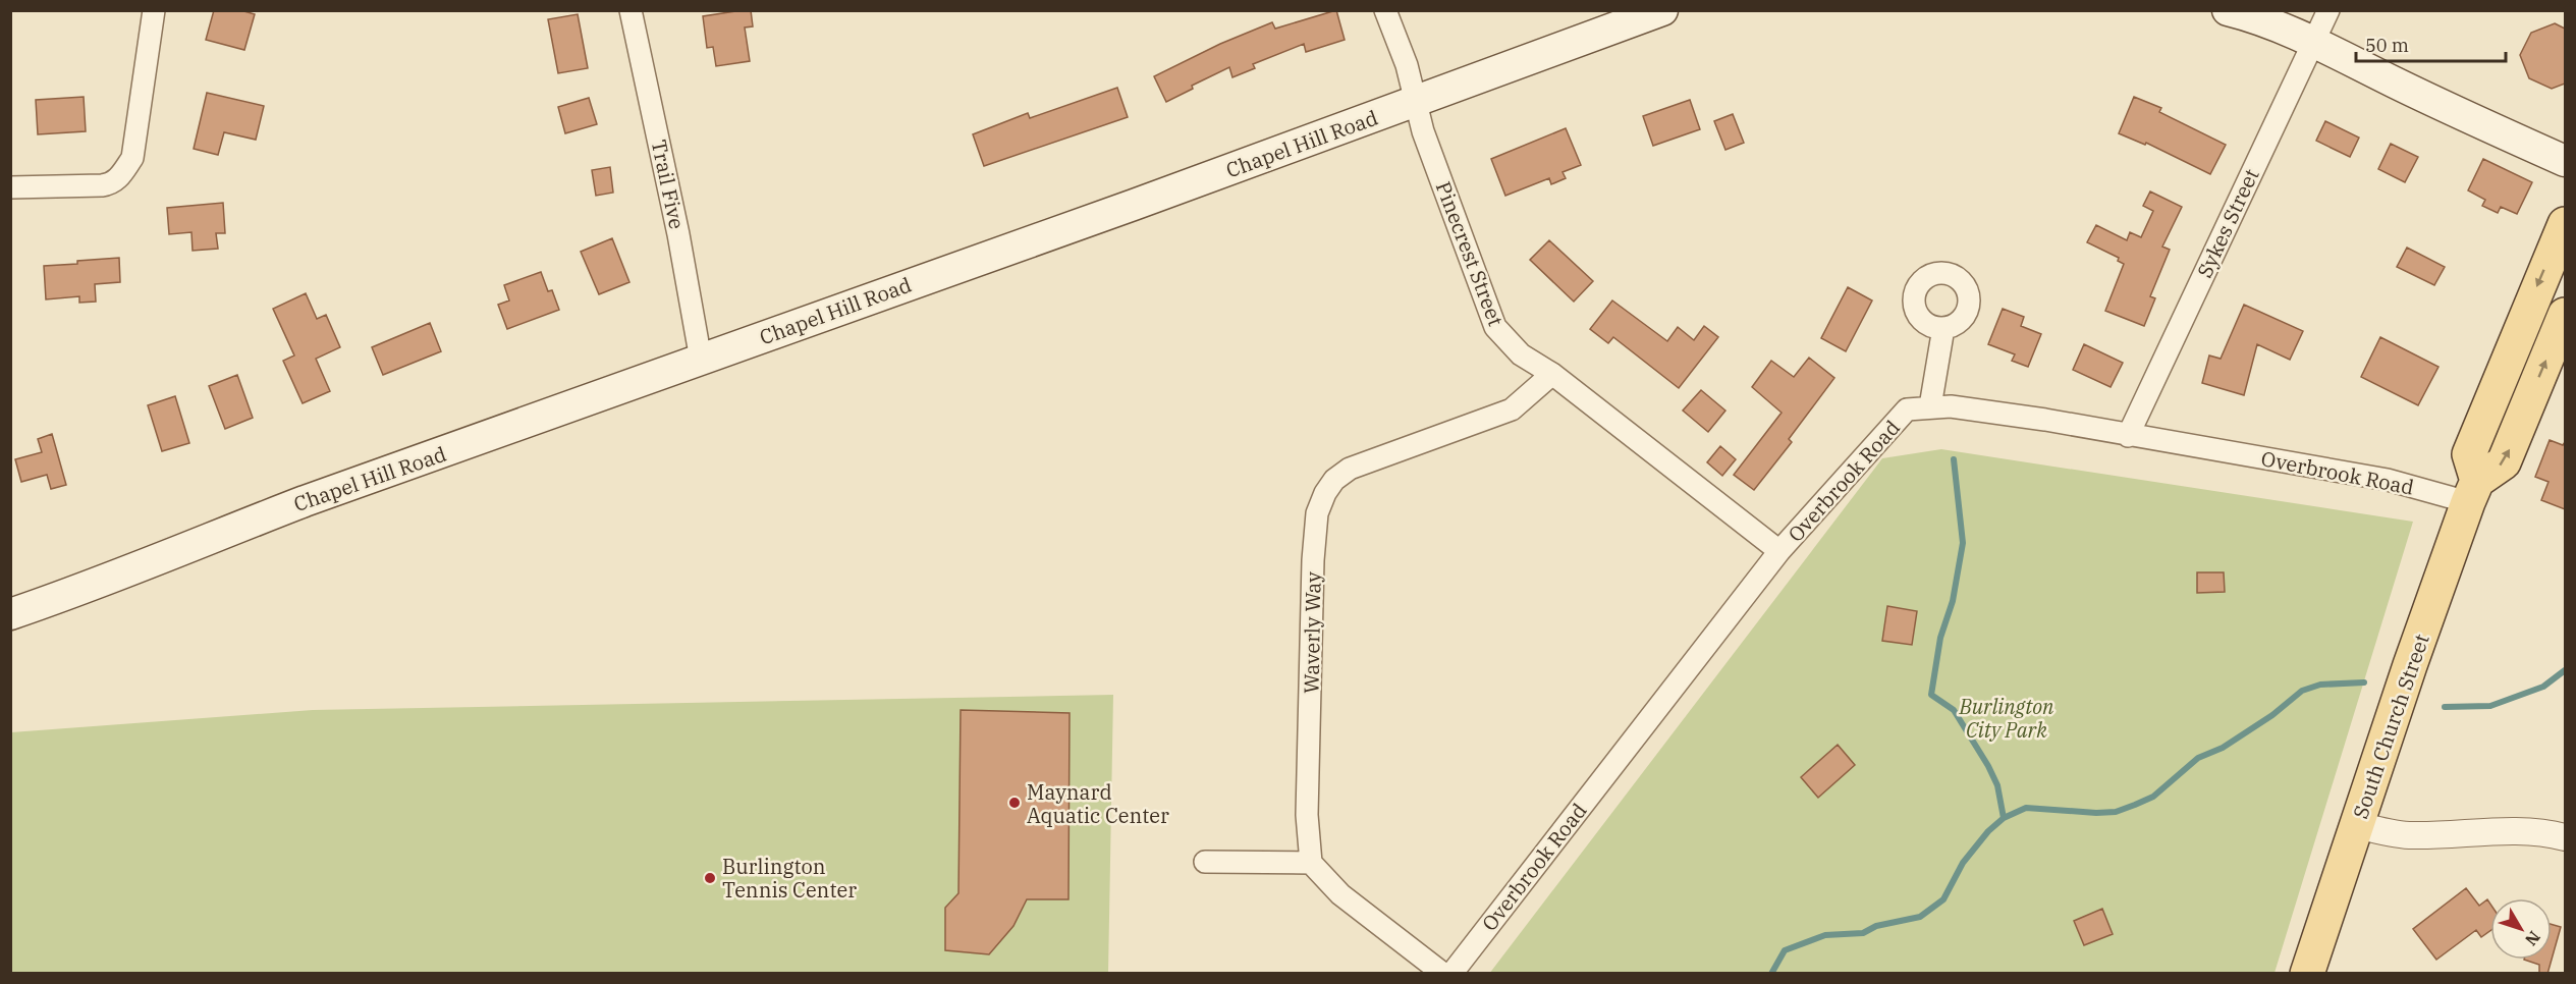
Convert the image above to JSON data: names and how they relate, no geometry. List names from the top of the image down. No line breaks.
{"streets":{"main road":["Chapel Hill Road","South Church Street"],"street":["Trail Five","Sykes Street","Pinecrest Street","Overbrook Road","Waverly Way"]},"crossings":[["Chapel Hill Road","Trail Five"],["Chapel Hill Road","Pinecrest Street"],["Sykes Street","Overbrook Road"],["Pinecrest Street","Overbrook Road"],["Pinecrest Street","Waverly Way"],["Overbrook Road","South Church Street"]],"parks":["Burlington City Park"],"places":["Maynard Aquatic Center","Burlington Tennis Center"],"scale_bar":"50 m","north":"bottom right"}
